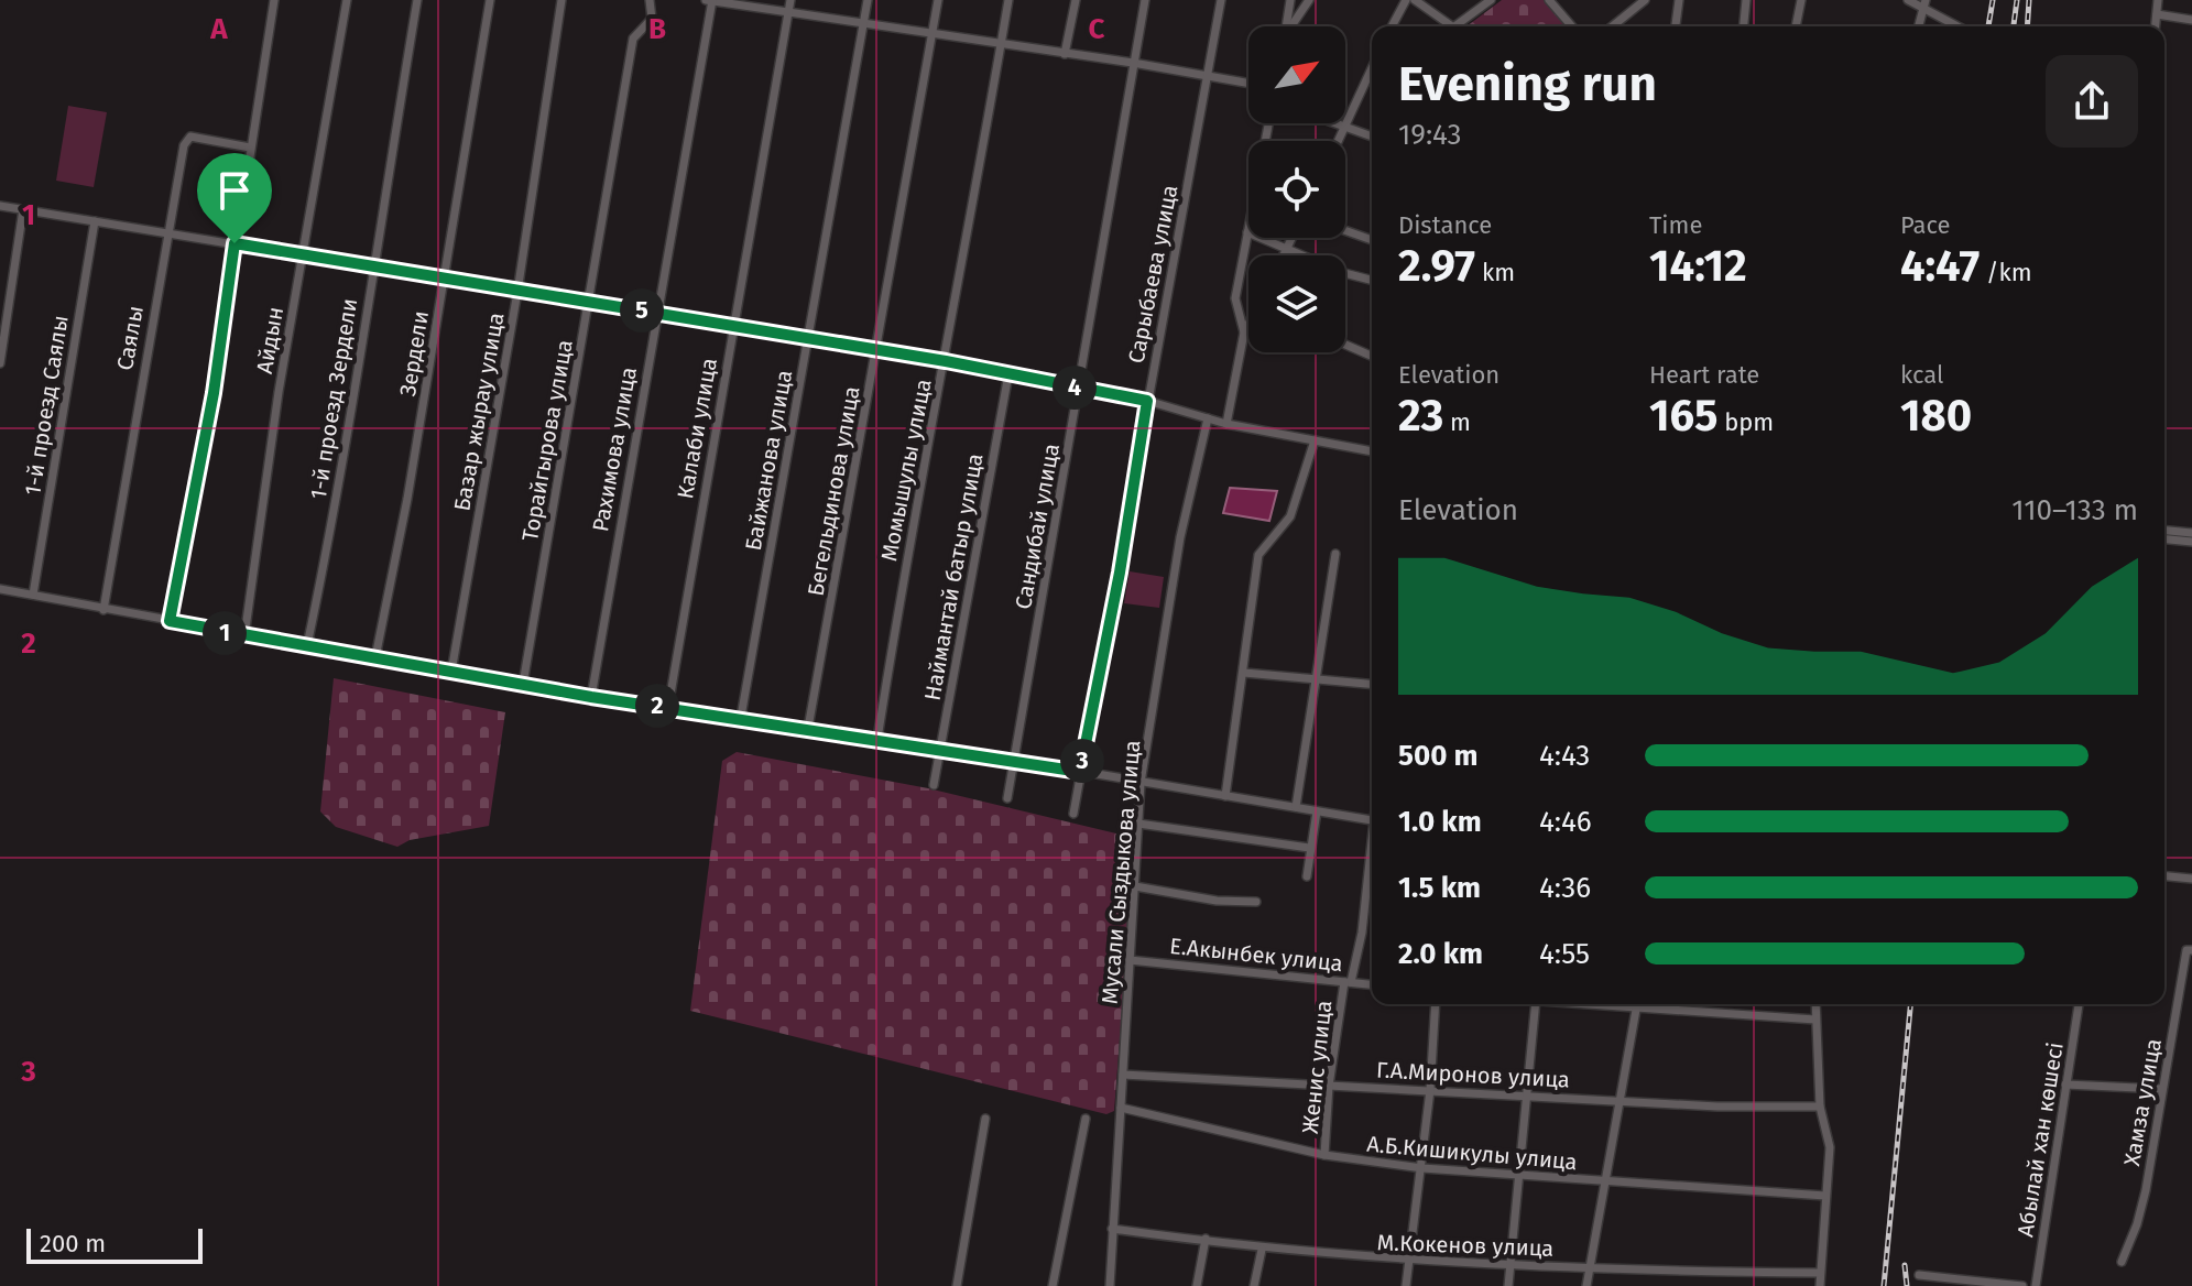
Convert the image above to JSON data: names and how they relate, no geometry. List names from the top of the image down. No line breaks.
{"streets":{"street":["Сарыбаева улица","Саялы","Айдын","Зердели","1-й проезд Зердели","1-й проезд Саялы","Базар жырау улица","Калаби улица","Торайгырова улица","Рахимова улица","Байжанова улица","Момышулы улица","Бегельдинова улица","Сандибай улица","Наймантай батыр улица","Мусали Сыздыкова улица","Е.Акынбек улица","Женис улица","Г.А.Миронов улица","Хамза улица","Абылай хан көшесі","А.Б.Кишикулы улица","М.Кокенов улица"]},"crossings":[["Мусали Сыздыкова улица","Е.Акынбек улица"],["Мусали Сыздыкова улица","Г.А.Миронов улица"],["Мусали Сыздыкова улица","А.Б.Кишикулы улица"],["Мусали Сыздыкова улица","М.Кокенов улица"],["Е.Акынбек улица","Женис улица"],["Женис улица","Г.А.Миронов улица"],["Женис улица","А.Б.Кишикулы улица"]],"scale_bar":"200 m","north":"top right","page":{"heading":["Evening run","19:43"],"stats":[["Distance","2.97 km"],["Time","14:12"],["Pace","4:47 /km"],["Elevation","23 m"],["Heart rate","165 bpm"],["kcal","180"]],"pins":["5","4","1","2","3"],"chart":["Elevation","110–133 m"],"list":[{"name":"500 m","note":"4:43"},{"name":"1.0 km","note":"4:46"},{"name":"1.5 km","note":"4:36"},{"name":"2.0 km","note":"4:55"}],"scale":"200 m"},"grid":{"columns":["A","B","C"],"rows":["1","2","3"]}}
